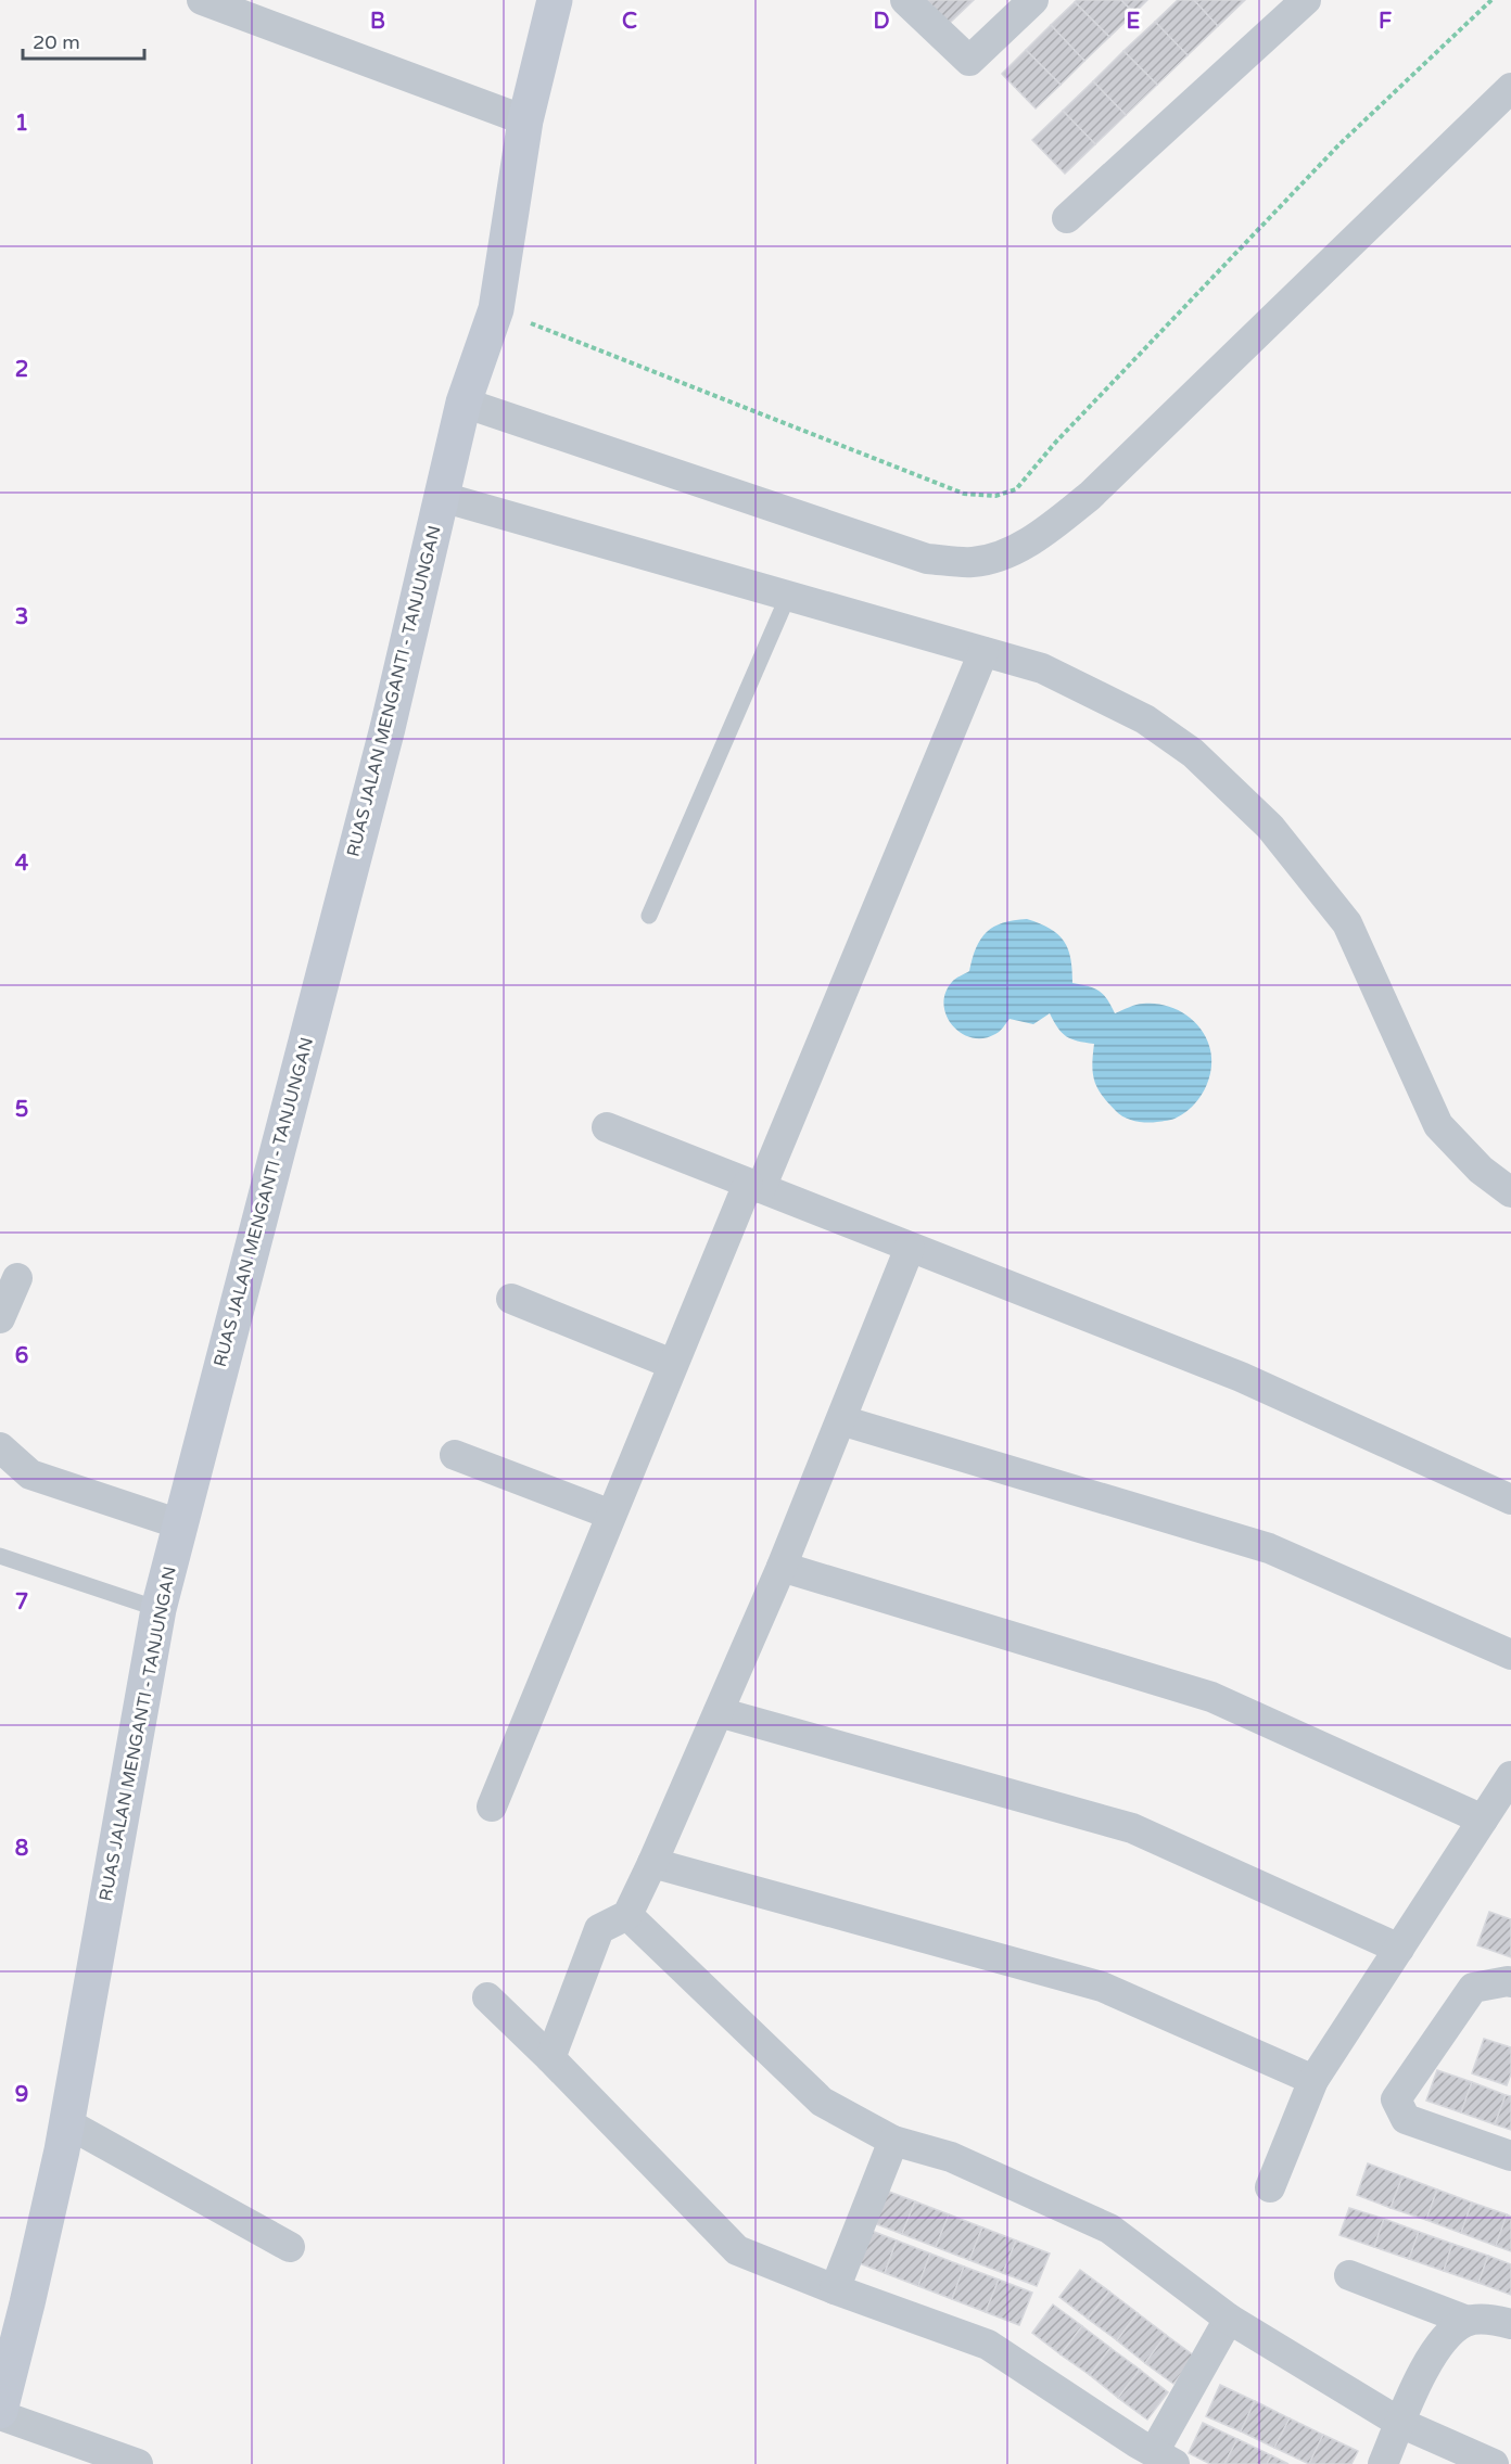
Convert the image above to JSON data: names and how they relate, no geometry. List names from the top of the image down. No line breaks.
{"streets":{"main road":["RUAS JALAN MENGANTI - TANJUNGAN"]},"scale_bar":"20 m","grid":{"columns":["B","C","D","E","F"],"rows":["1","2","3","4","5","6","7","8","9"]}}
